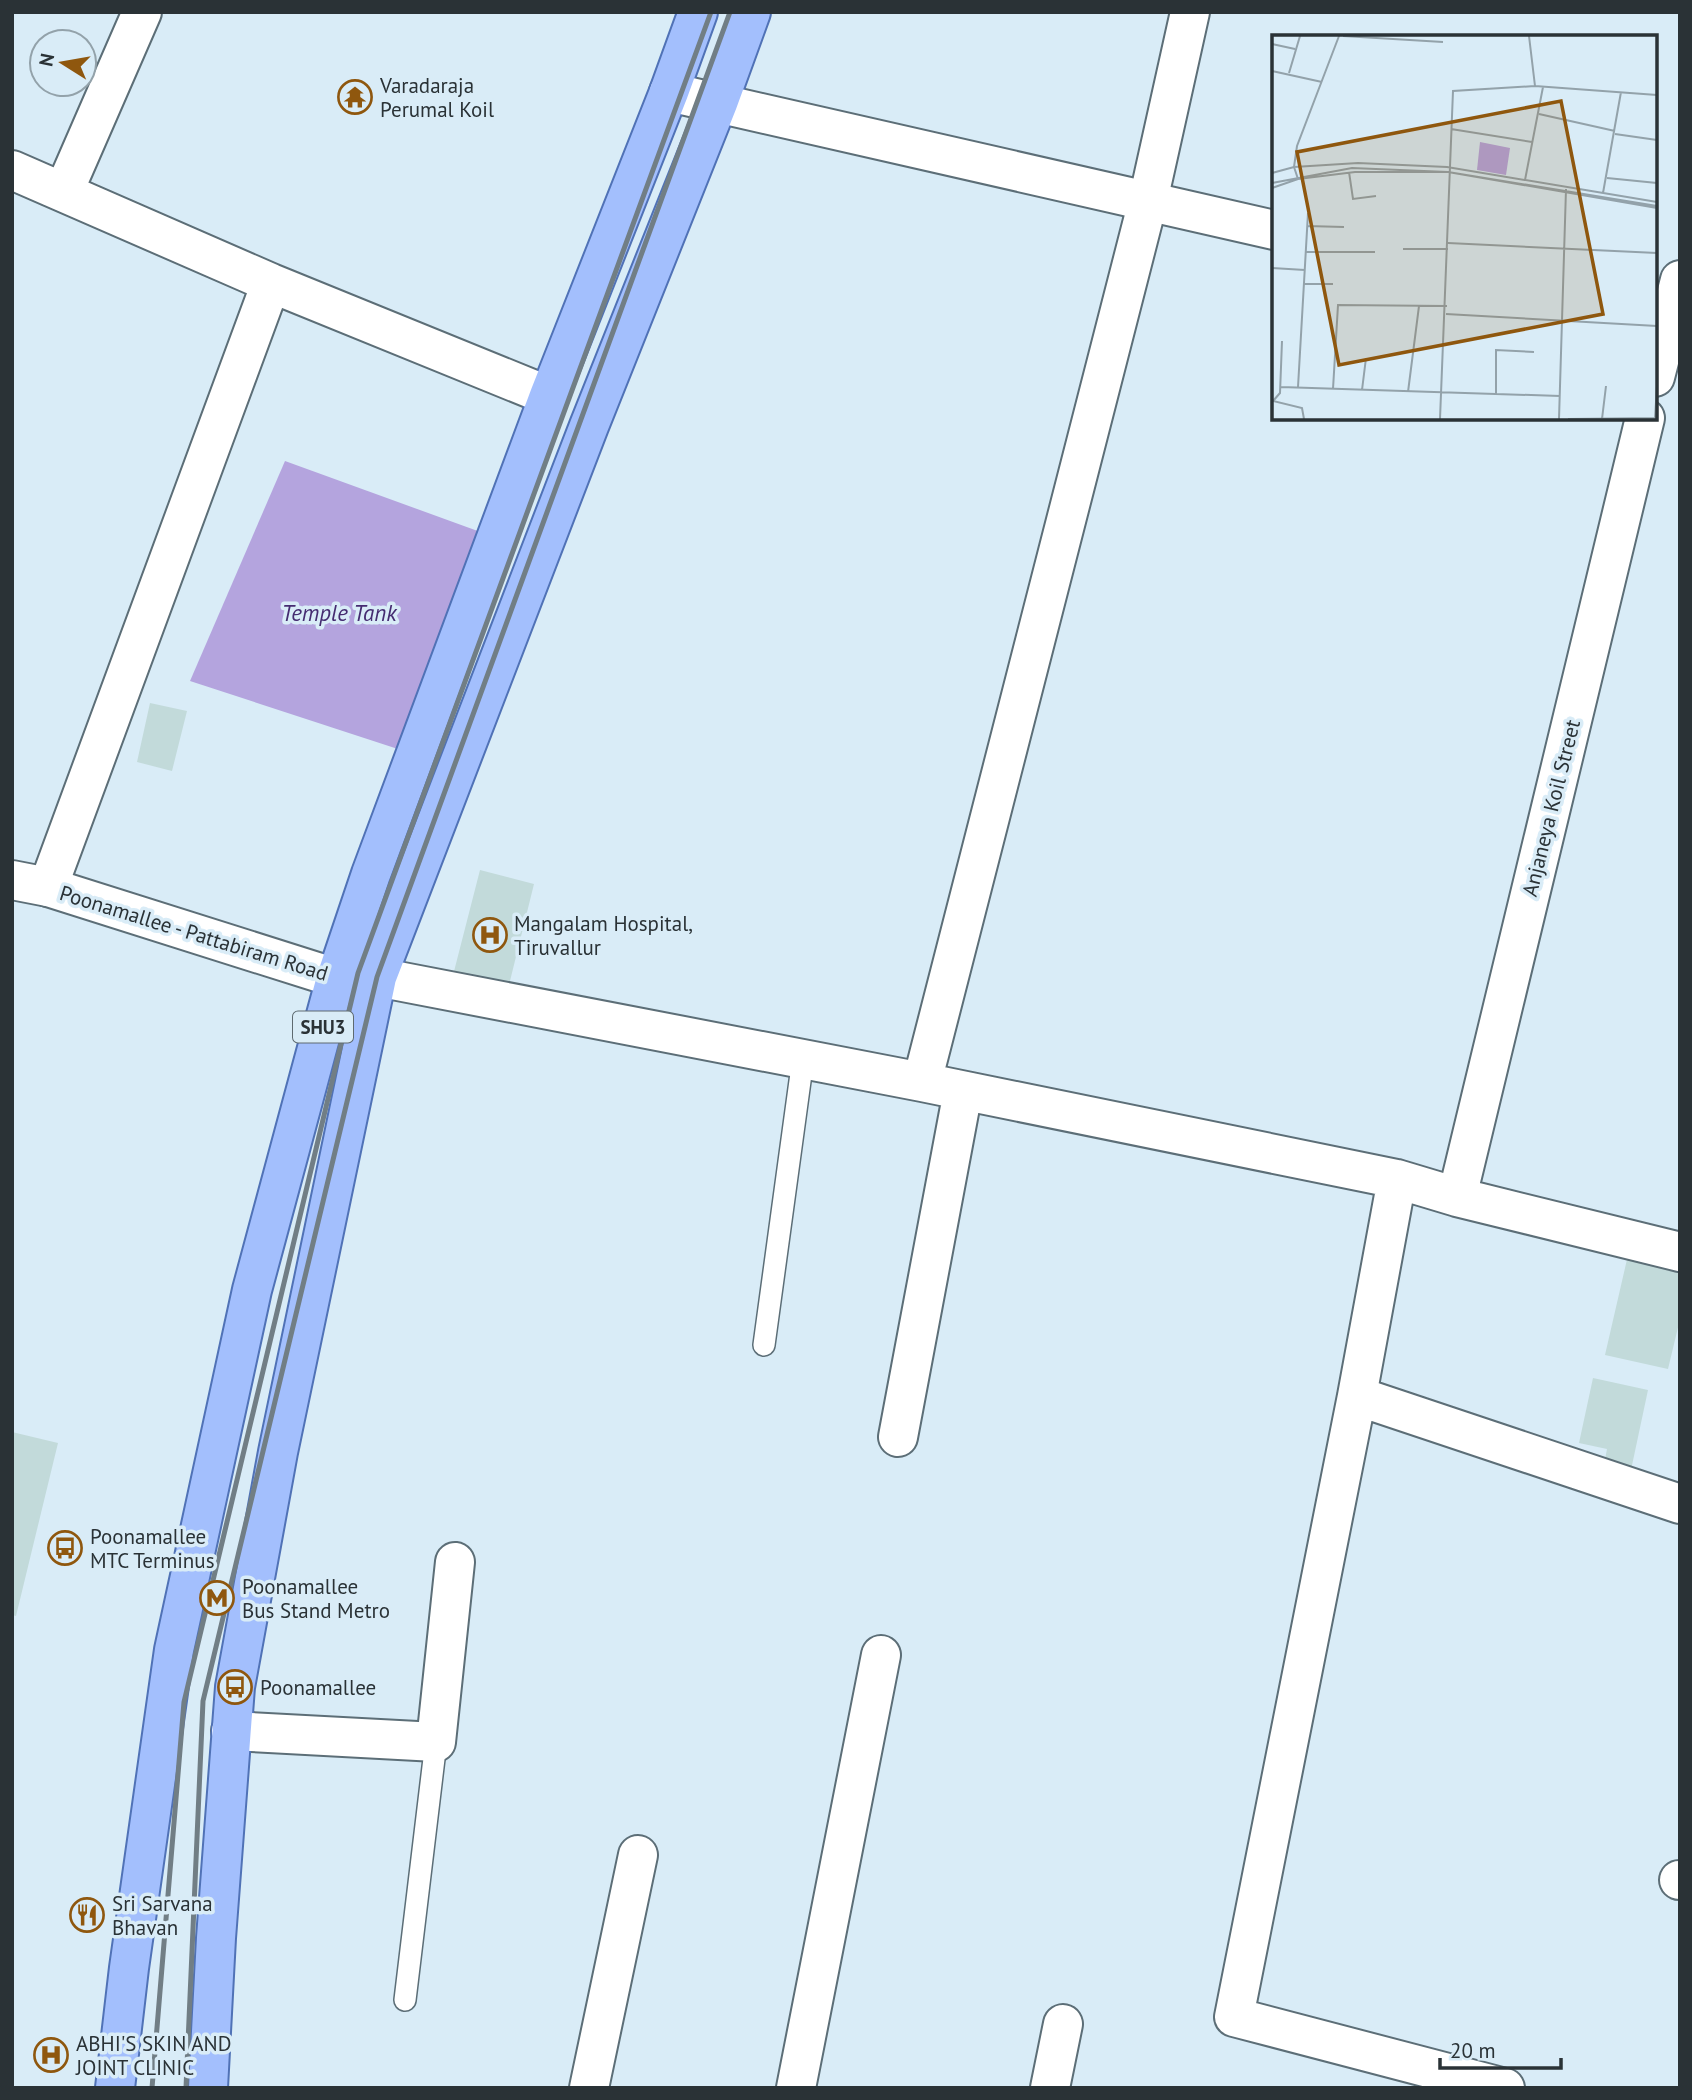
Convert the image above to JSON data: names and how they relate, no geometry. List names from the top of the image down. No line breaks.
{"streets":{"main road":["SHU3"],"street":["Anjaneya Koil Street","Poonamallee - Pattabiram Road"]},"crossings":[["Anjaneya Koil Street","Poonamallee - Pattabiram Road"],["Poonamallee - Pattabiram Road","SHU3"]],"water":["Temple Tank"],"places":{"temple":["Varadaraja Perumal Koil"],"hospital":["Mangalam Hospital, Tiruvallur","ABHI'S SKIN AND JOINT CLINIC"],"bus stop":["Poonamallee MTC Terminus","Poonamallee"],"metro station":["Poonamallee Bus Stand Metro"],"restaurant":["Sri Sarvana Bhavan"]},"scale_bar":"20 m","north":"left"}
